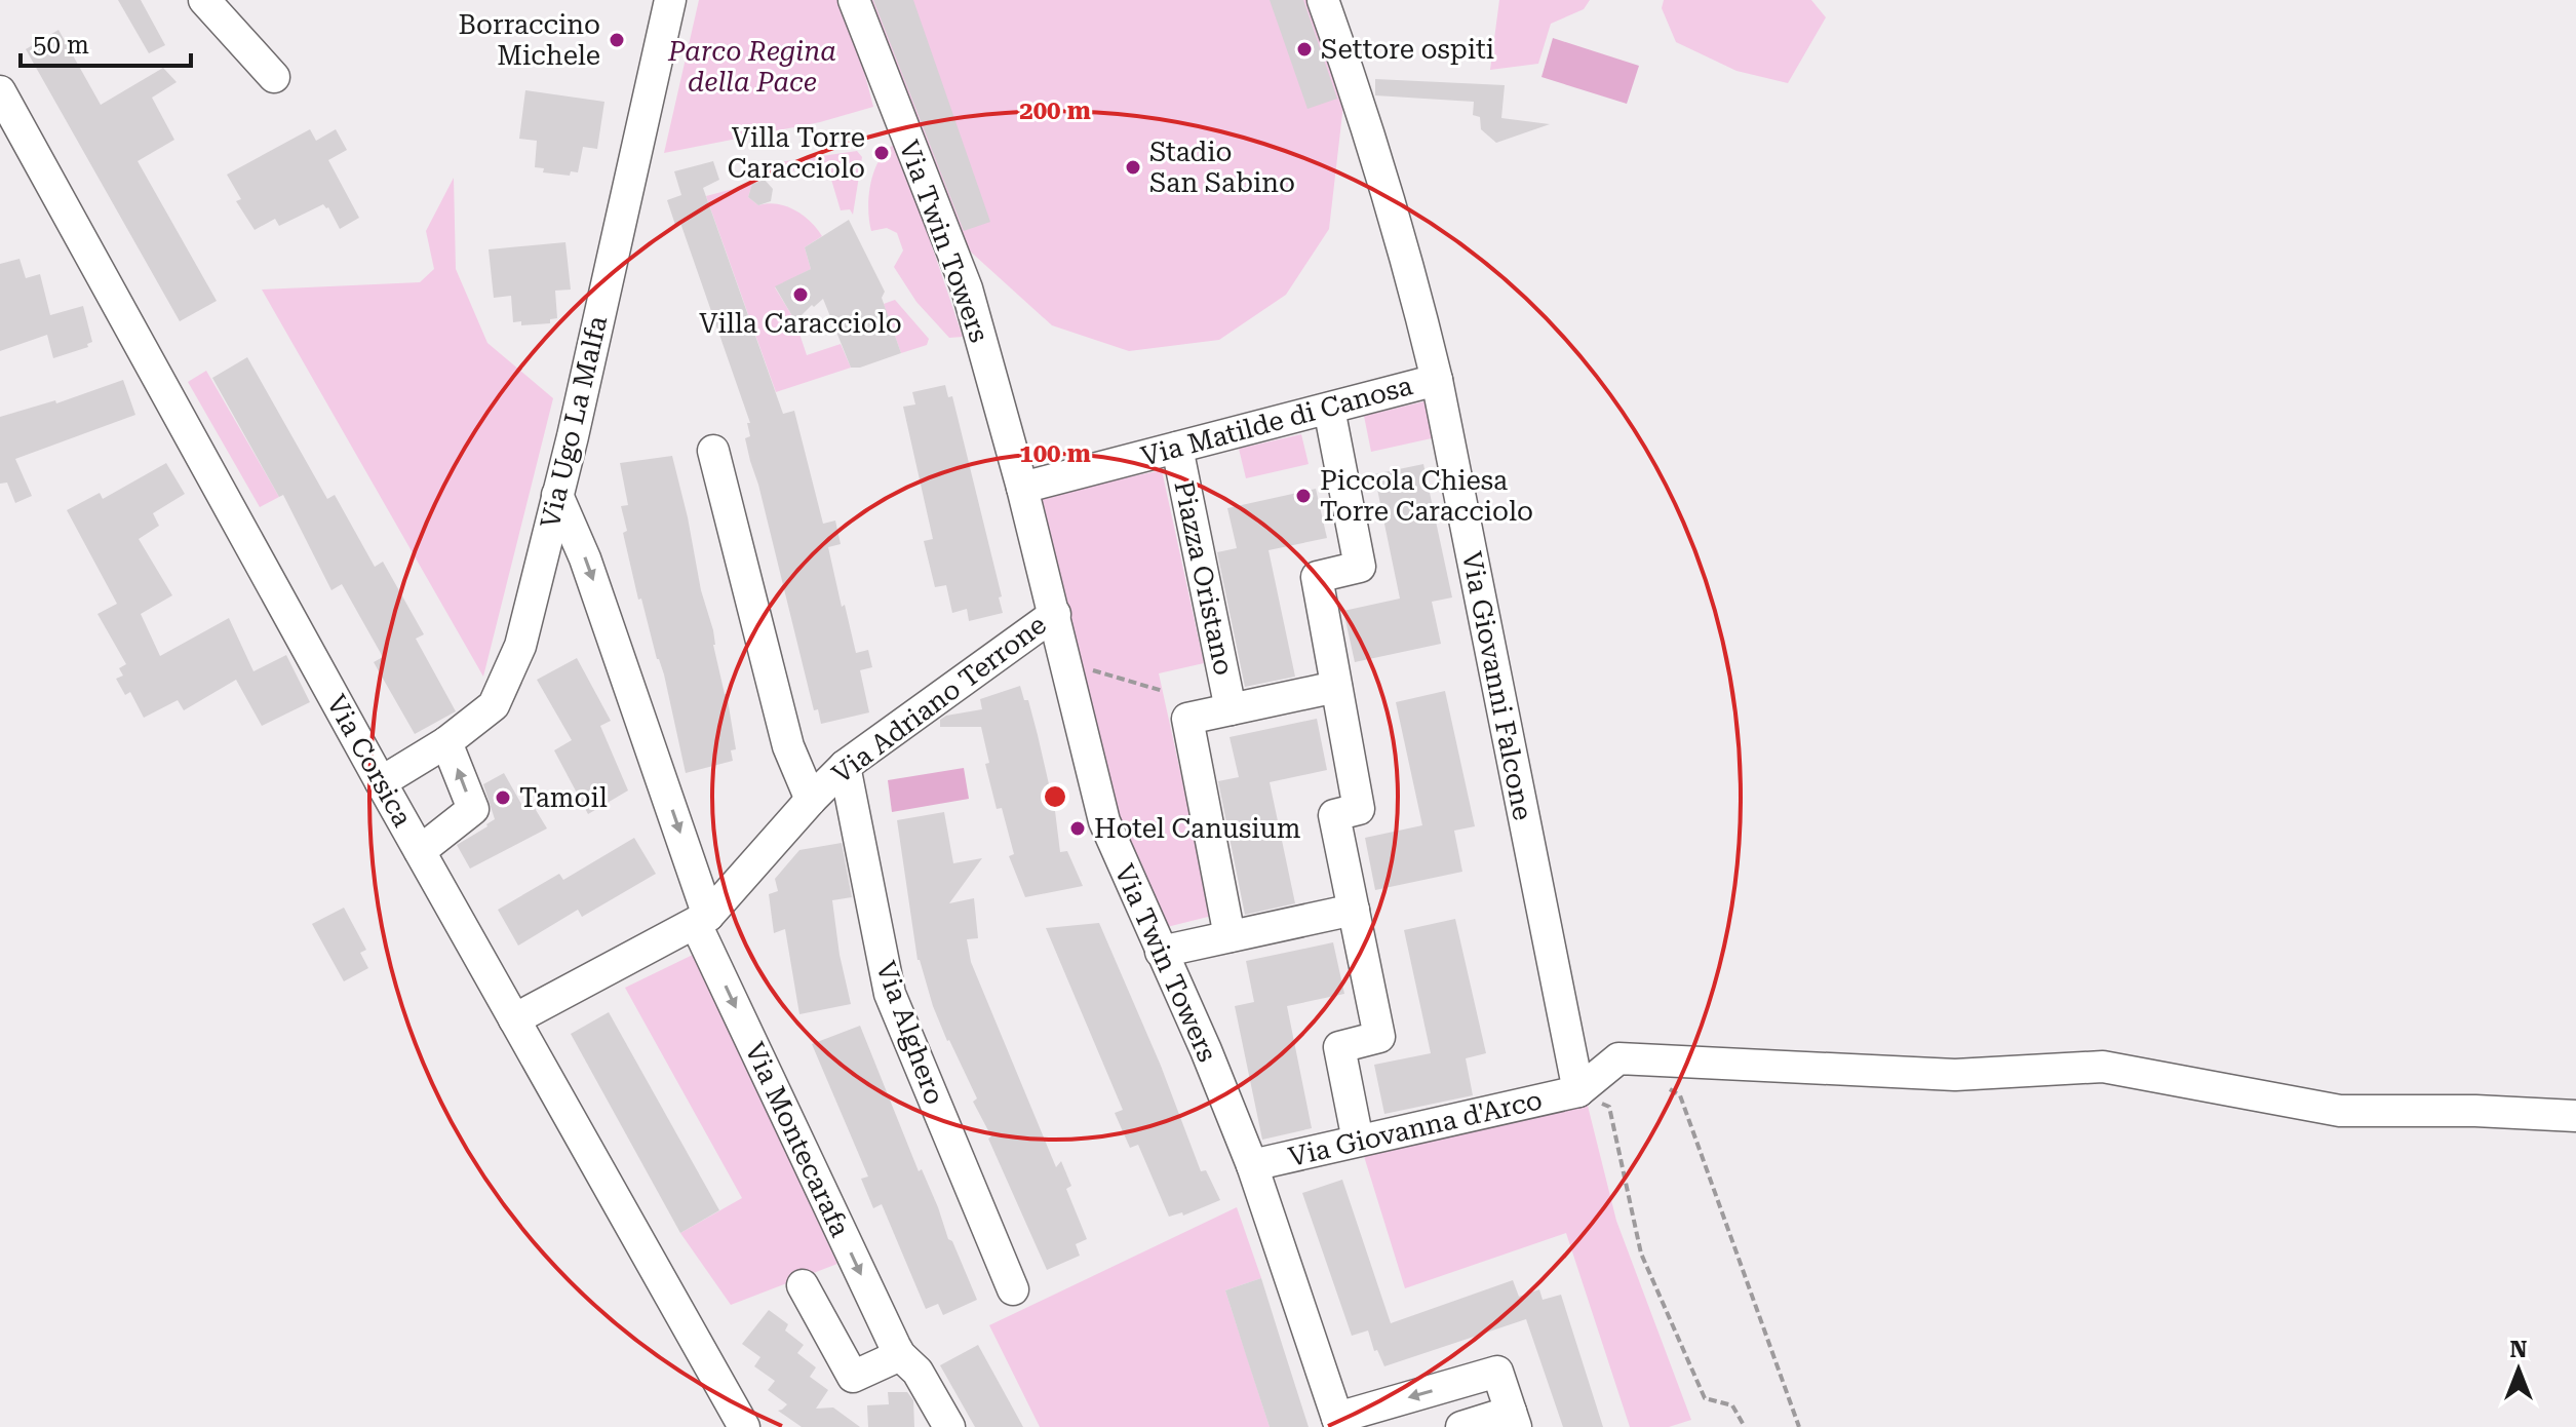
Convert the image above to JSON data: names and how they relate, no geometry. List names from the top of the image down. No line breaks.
{"streets":{"street":["Via Twin Towers","Via Matilde di Canosa","Via Ugo La Malfa","Piazza Oristano","Via Giovanni Falcone","Via Adriano Terrone","Via Corsica","Via Alghero","Via Giovanna d'Arco","Via Montecarafa"]},"crossings":[["Via Twin Towers","Via Matilde di Canosa"],["Via Twin Towers","Via Adriano Terrone"],["Via Twin Towers","Via Giovanna d'Arco"],["Via Matilde di Canosa","Piazza Oristano"],["Via Matilde di Canosa","Via Giovanni Falcone"],["Via Ugo La Malfa","Via Corsica"],["Via Ugo La Malfa","Via Montecarafa"],["Via Giovanni Falcone","Via Giovanna d'Arco"],["Via Adriano Terrone","Via Corsica"],["Via Adriano Terrone","Via Alghero"],["Via Adriano Terrone","Via Montecarafa"]],"parks":["Parco Regina della Pace"],"places":["Borraccino Michele","Settore ospiti","Villa Torre Caracciolo","Stadio San Sabino","Villa Caracciolo","Piccola Chiesa Torre Caracciolo","Tamoil","Hotel Canusium"],"scale_bar":"50 m","north":"top","rings":["200 m","100 m"]}
